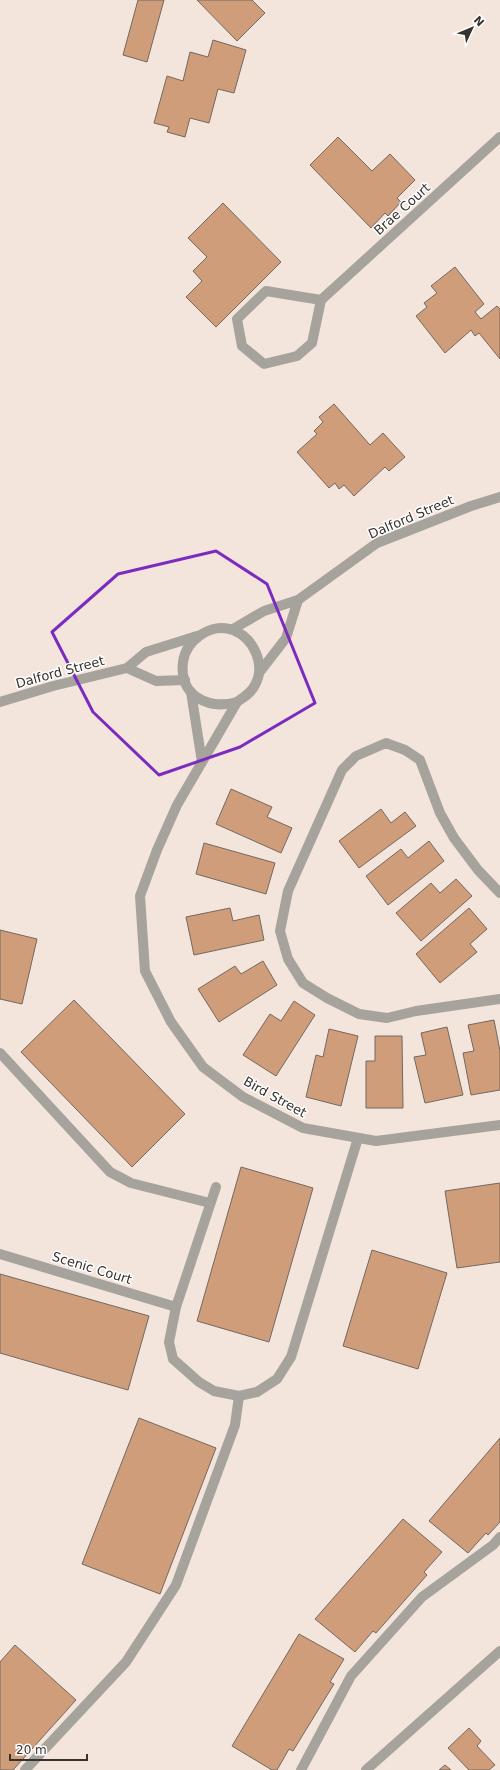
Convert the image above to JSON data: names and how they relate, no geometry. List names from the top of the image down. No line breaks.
{"streets":{"street":["Brae Court","Dalford Street","Bird Street","Scenic Court"]},"scale_bar":"20 m","north":"top right"}
